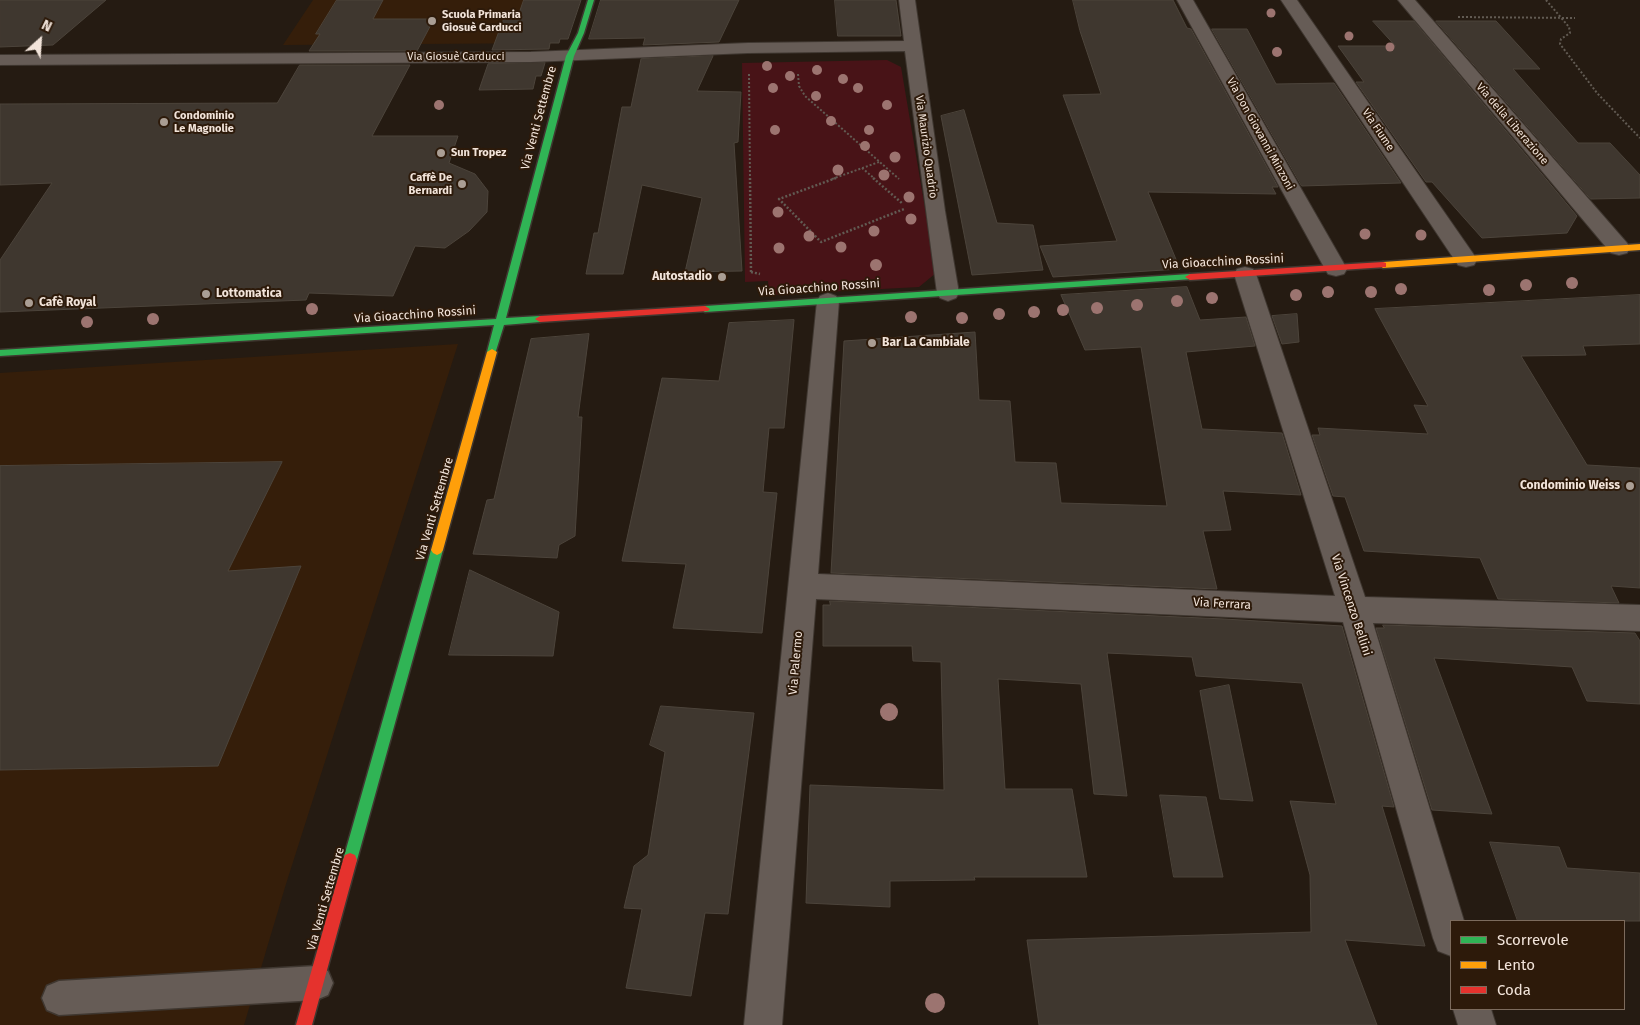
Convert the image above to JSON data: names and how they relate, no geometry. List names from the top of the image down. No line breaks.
{"streets":{"street":["Via Giosuè Carducci","Via Venti Settembre","Via della Liberazione","Via Fiume","Via Don Giovanni Minzoni","Via Maurizio Quadrio","Via Gioacchino Rossini","Via Ferrara","Via Vincenzo Bellini","Via Palermo"]},"crossings":[["Via Giosuè Carducci","Via Venti Settembre"],["Via Giosuè Carducci","Via Maurizio Quadrio"],["Via Venti Settembre","Via Gioacchino Rossini"],["Via della Liberazione","Via Gioacchino Rossini"],["Via Fiume","Via Gioacchino Rossini"],["Via Don Giovanni Minzoni","Via Gioacchino Rossini"],["Via Maurizio Quadrio","Via Gioacchino Rossini"],["Via Gioacchino Rossini","Via Vincenzo Bellini"],["Via Gioacchino Rossini","Via Palermo"],["Via Ferrara","Via Vincenzo Bellini"],["Via Ferrara","Via Palermo"]],"places":["Scuola Primaria Giosuè Carducci","Condominio Le Magnolie","Sun Tropez","Caffè De Bernardi","Autostadio","Lottomatica","Cafè Royal","Bar La Cambiale","Condominio Weiss"],"legend":["Scorrevole","Lento","Coda"],"north":"top right"}
